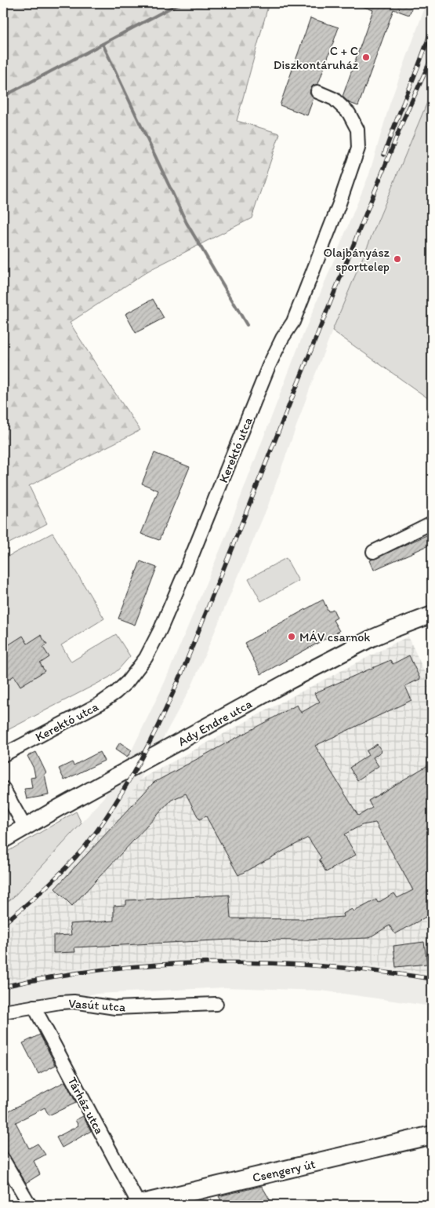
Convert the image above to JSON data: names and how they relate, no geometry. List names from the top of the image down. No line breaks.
{"streets":{"main road":["Csengery út"],"street":["Kerektó utca","Ady Endre utca","Vasút utca","Tárház utca"]},"crossings":[["Vasút utca","Tárház utca"],["Tárház utca","Csengery út"]],"places":["C + C Diszkontáruház","Olajbányász sporttelep","MÁV csarnok"]}
